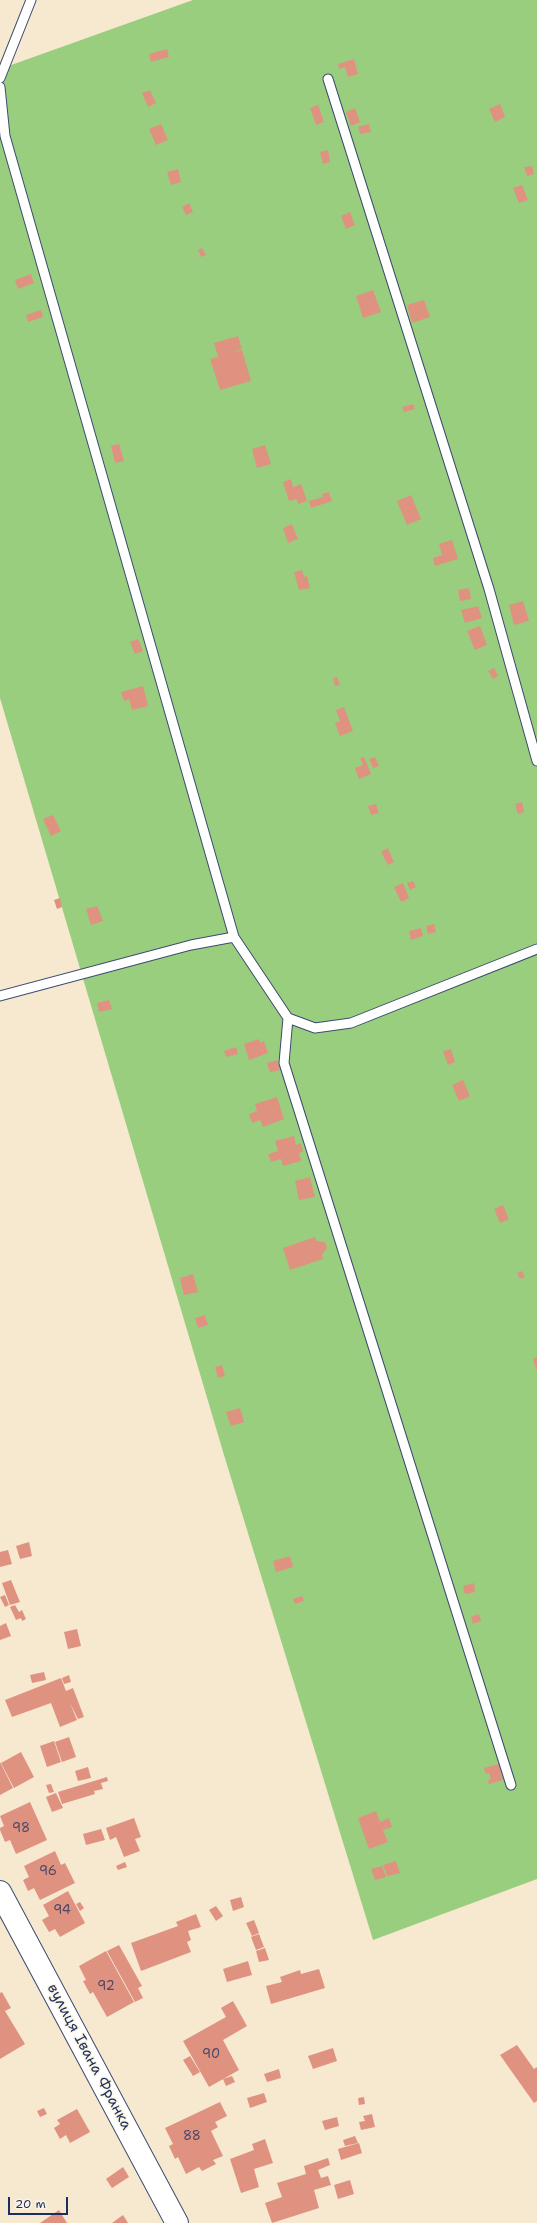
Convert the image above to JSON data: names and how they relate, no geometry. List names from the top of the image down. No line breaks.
{"streets":{"street":["вулиця Івана Франка"]},"house_numbers":["98","96","94","92","90","88"],"scale_bar":"20 m"}
